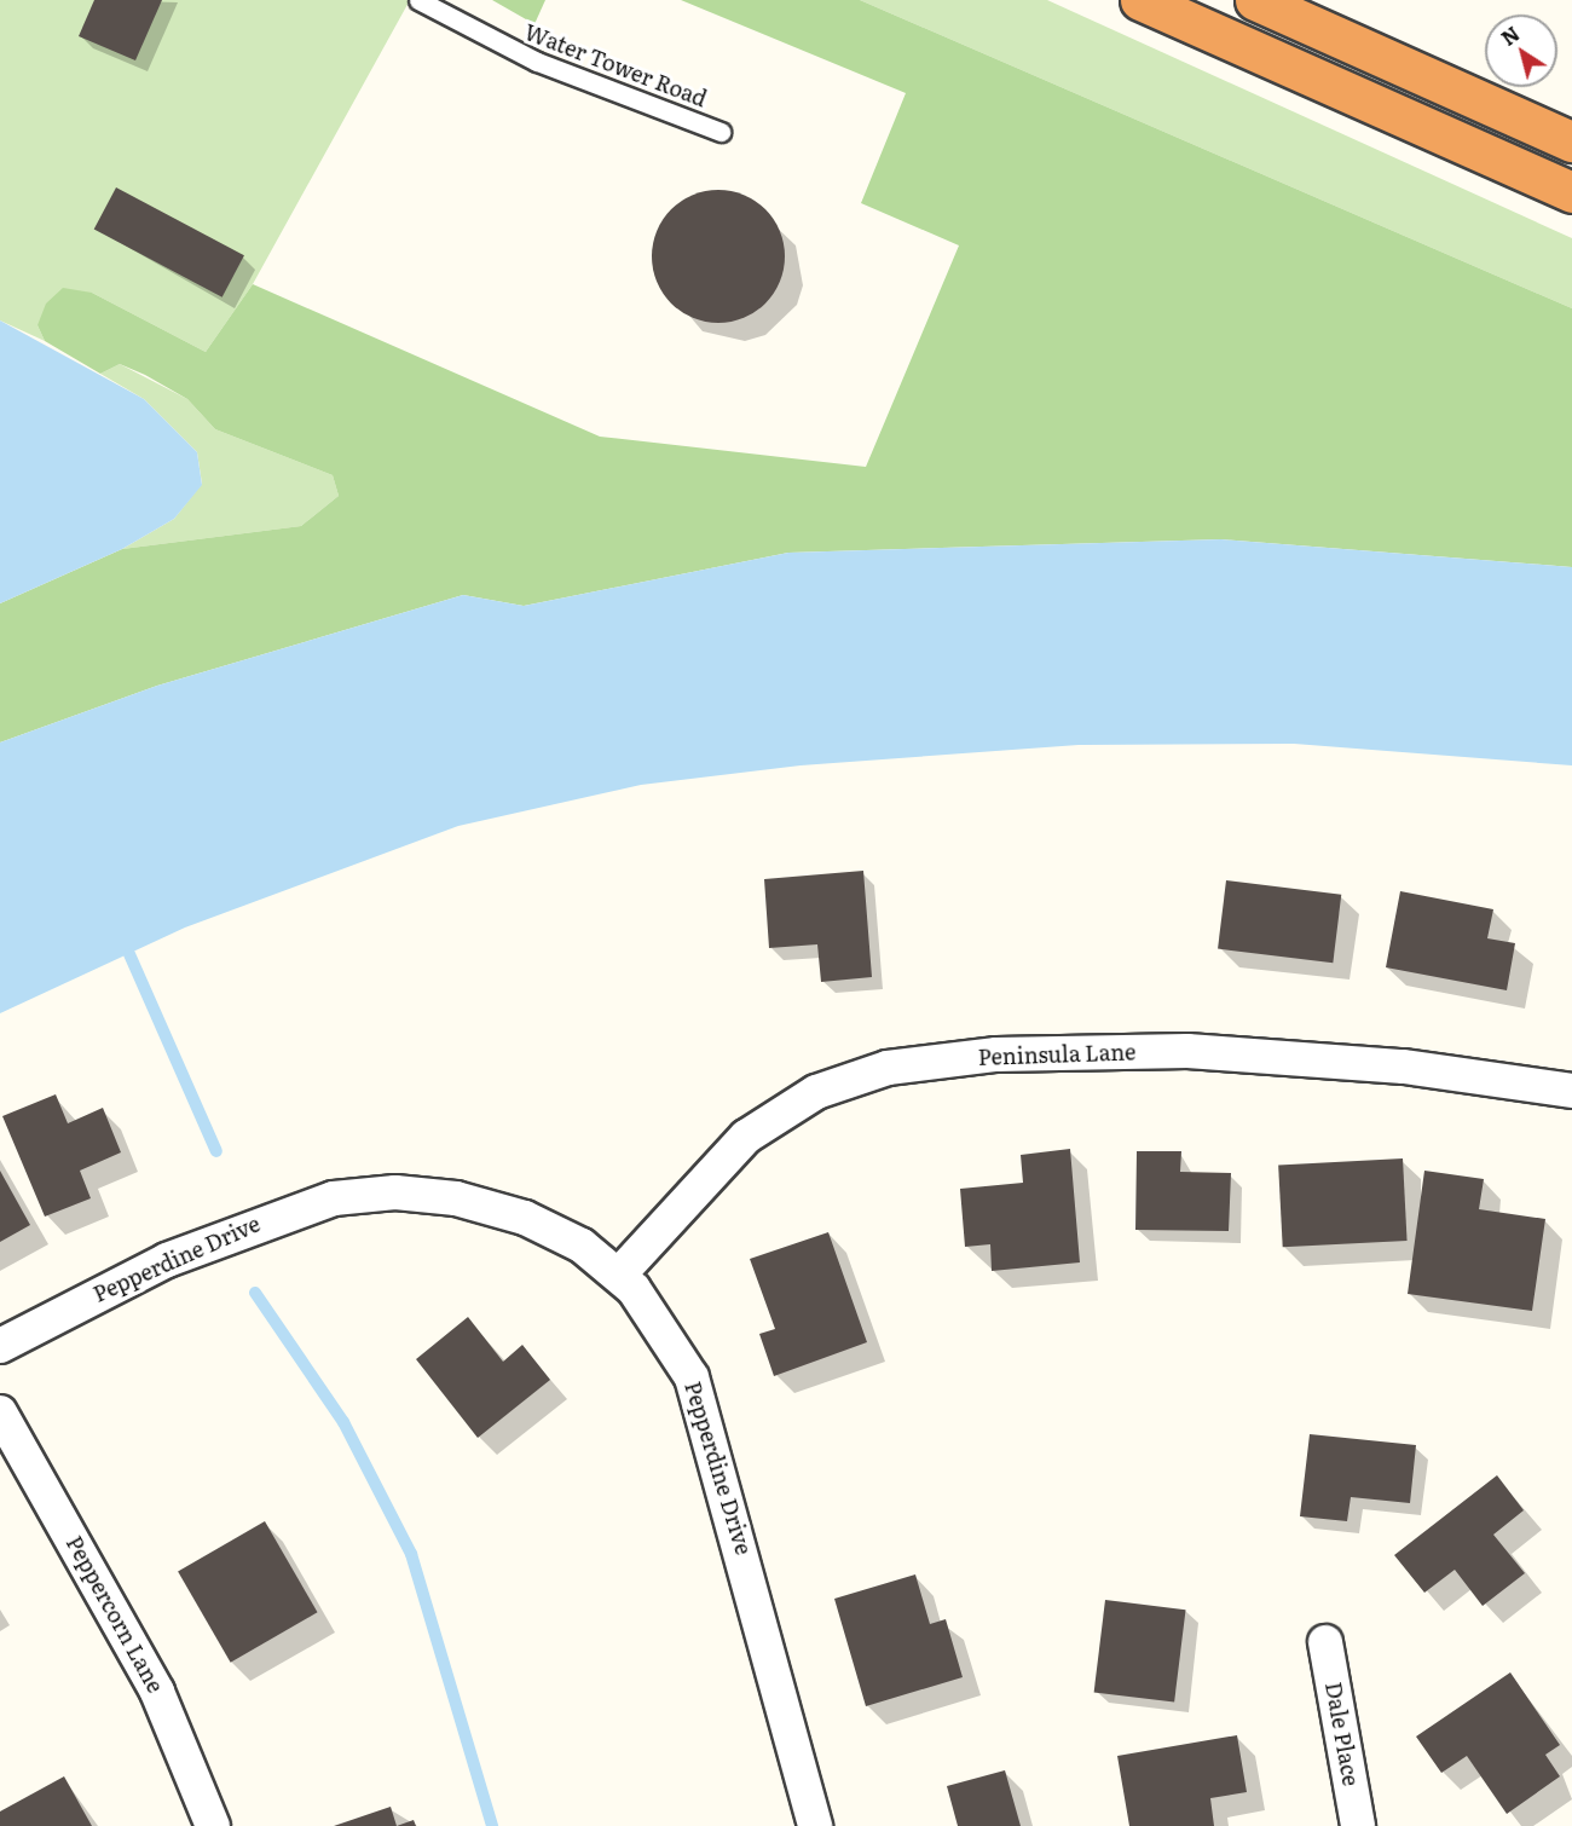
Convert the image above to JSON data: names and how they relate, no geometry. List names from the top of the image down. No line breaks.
{"streets":{"street":["Peninsula Lane","Pepperdine Drive","Peppercorn Lane","Dale Place"],"lane":["Water Tower Road"]},"crossings":[["Peninsula Lane","Pepperdine Drive"]],"north":"top left"}
